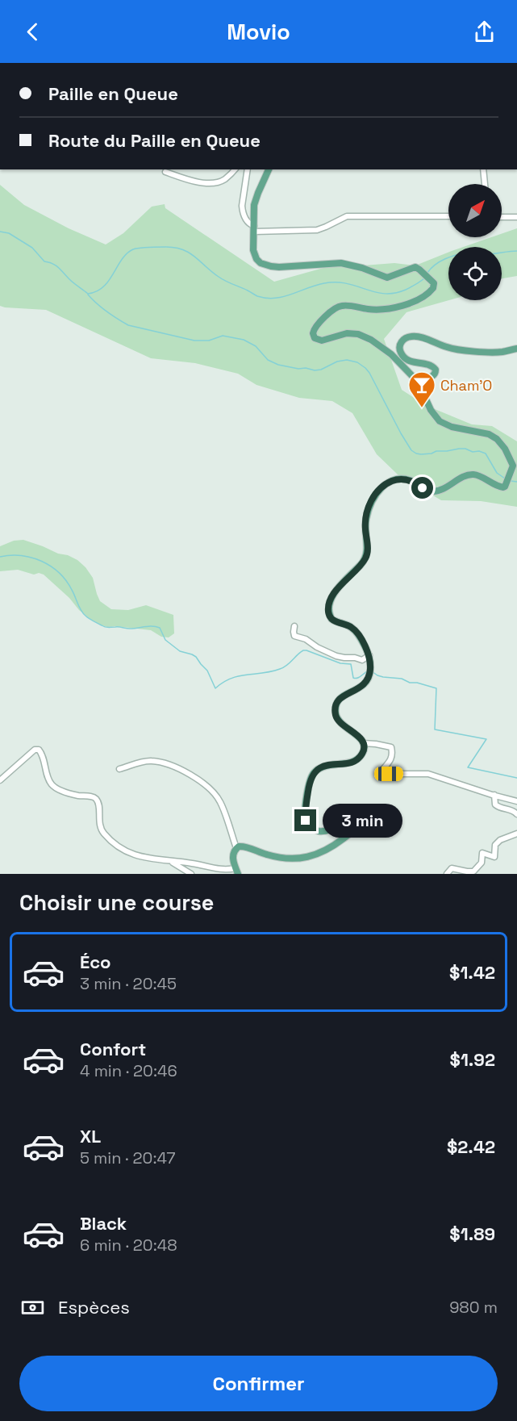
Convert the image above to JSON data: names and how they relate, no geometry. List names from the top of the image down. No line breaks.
{"places":{"bar":["Cham'O"]},"north":"top right","page":{"header":"Movio","banner":["Paille en Queue","Route du Paille en Queue"],"bubble":"3 min","heading":"Choisir une course","list":[{"name":"Éco","note":"3 min · 20:45","value":"$1.42"},{"name":"Confort","note":"4 min · 20:46","value":"$1.92"},{"name":"XL","note":"5 min · 20:47","value":"$2.42"},{"name":"Black","note":"6 min · 20:48","value":"$1.89"}],"pay":["Espèces","980 m"],"buttons":"Confirmer"}}
